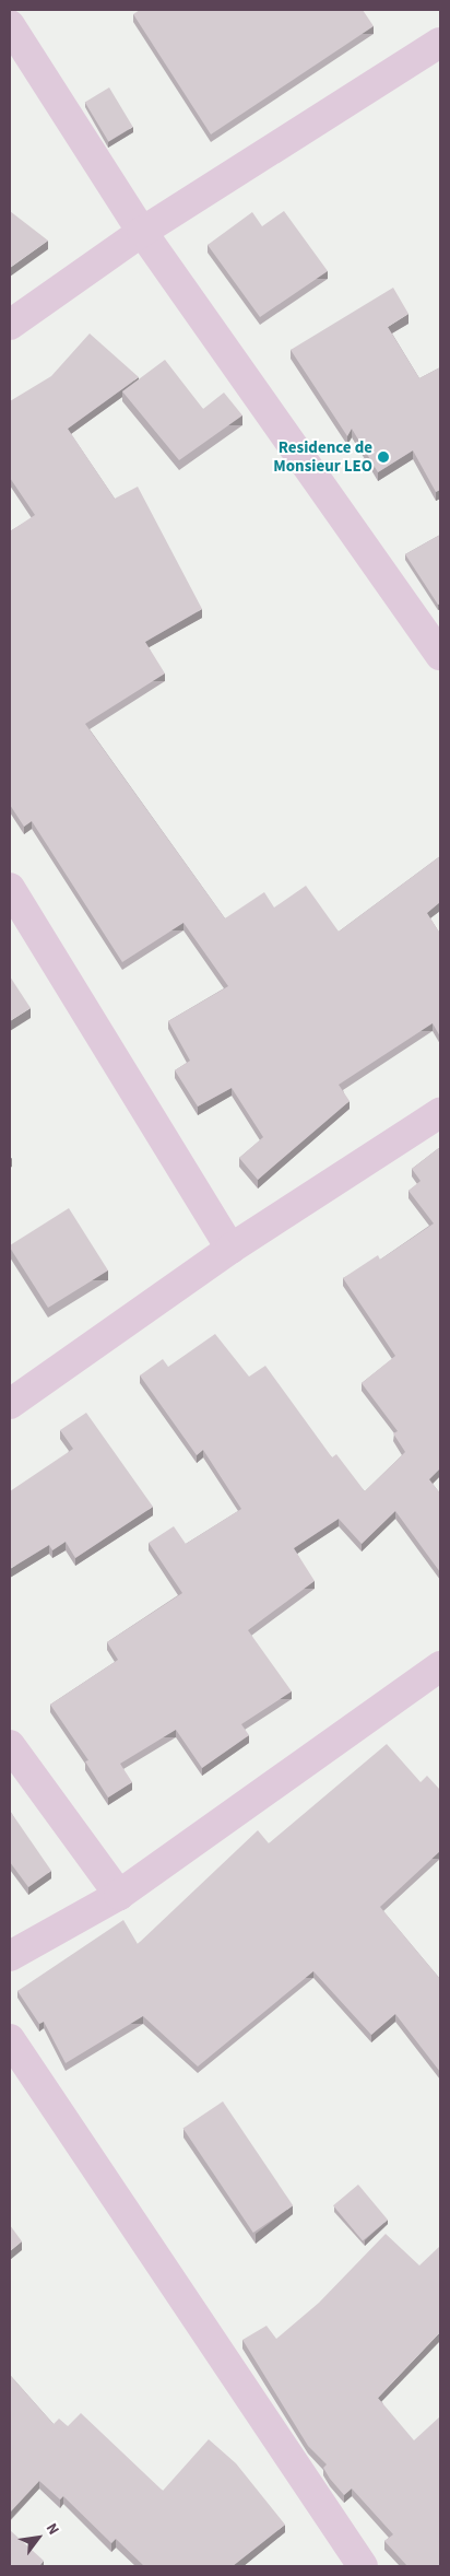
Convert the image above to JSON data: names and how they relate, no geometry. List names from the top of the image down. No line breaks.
{"places":["Residence de Monsieur LEO"],"north":"top right"}
